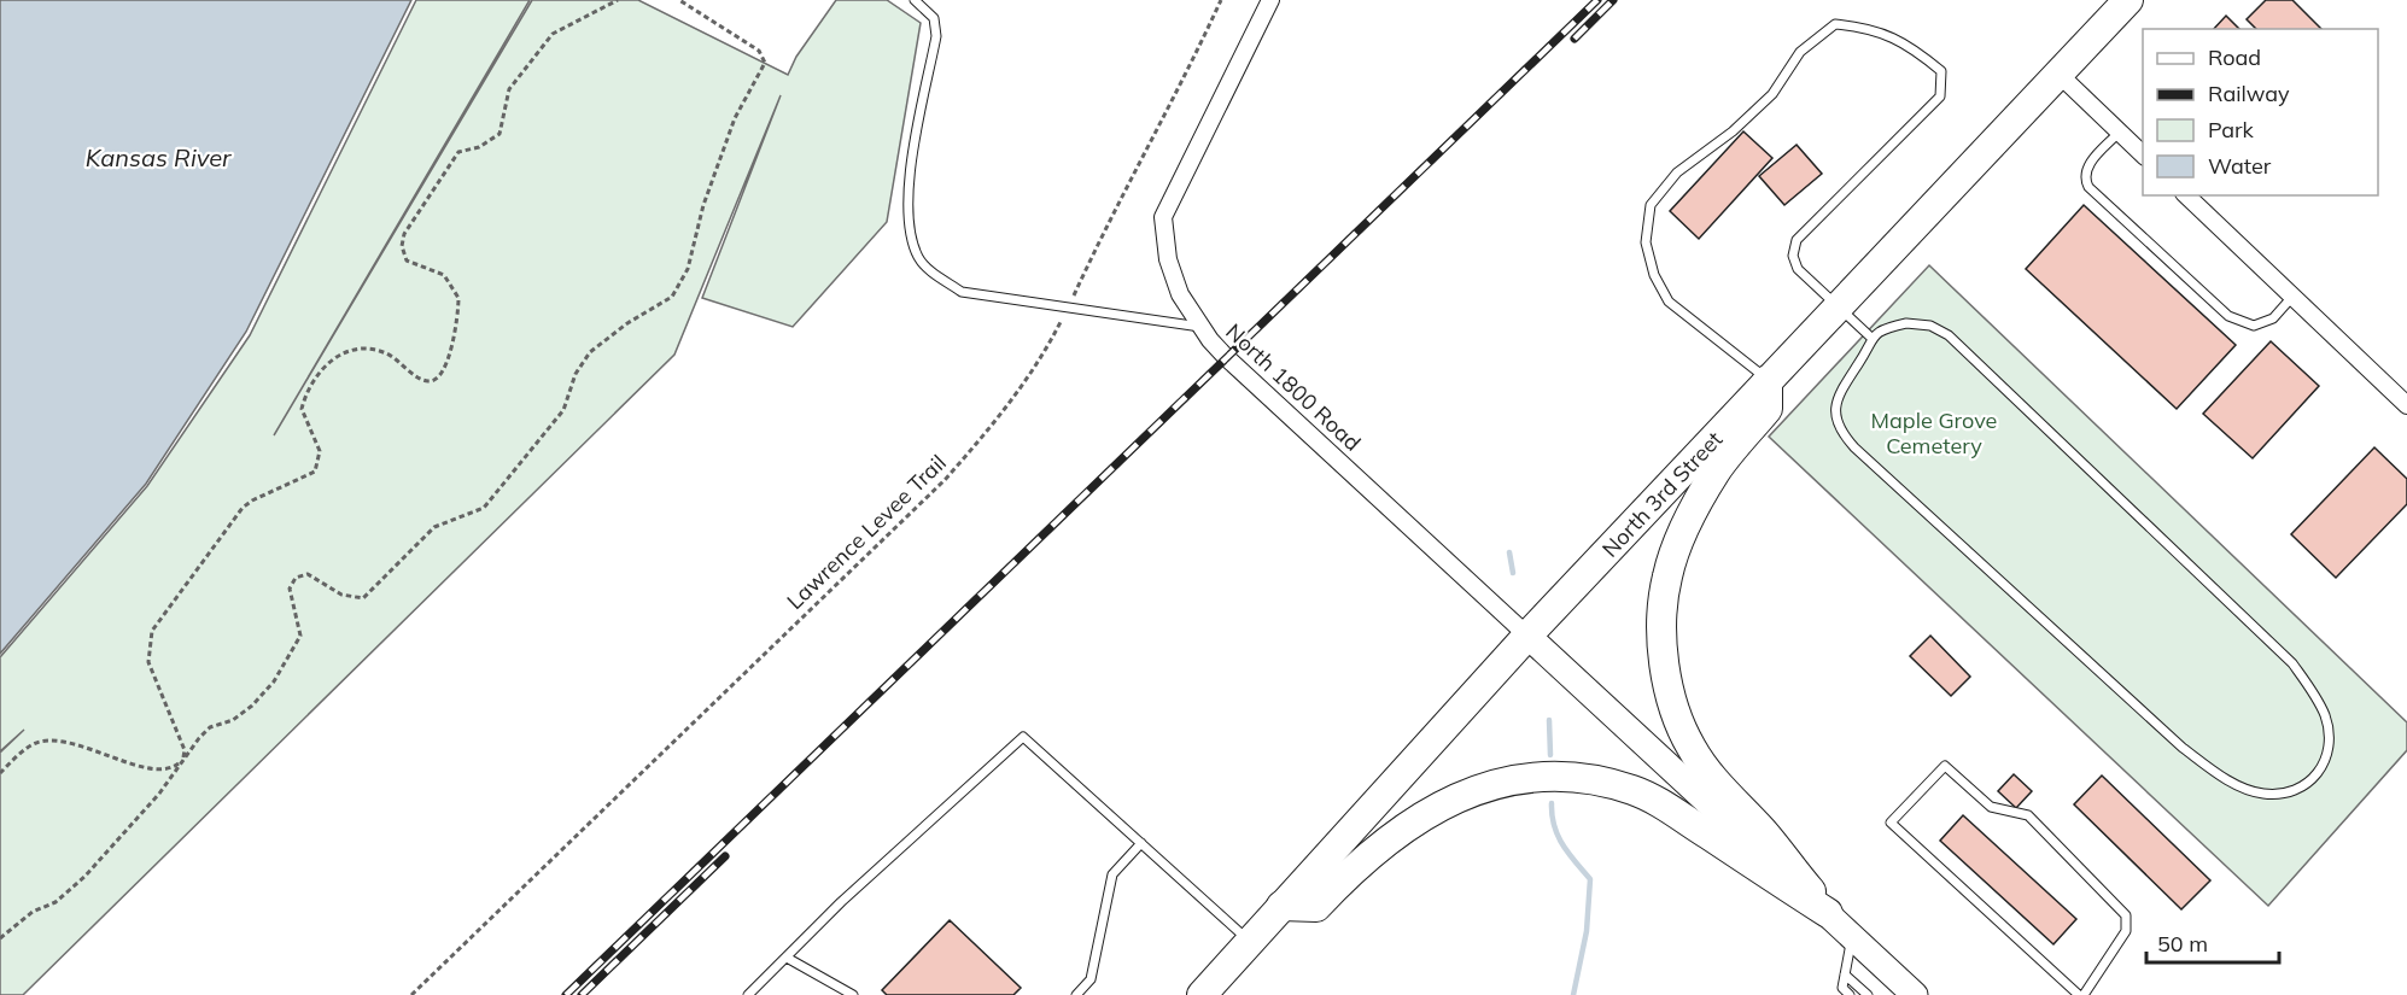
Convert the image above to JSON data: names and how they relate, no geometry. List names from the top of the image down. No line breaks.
{"streets":{"highway":["North 3rd Street"],"street":["North 1800 Road"],"path":["Lawrence Levee Trail"]},"crossings":[["North 1800 Road","North 3rd Street"]],"water":["Kansas River"],"parks":["Maple Grove Cemetery"],"legend":["Road","Railway","Park","Water"],"scale_bar":"50 m"}
